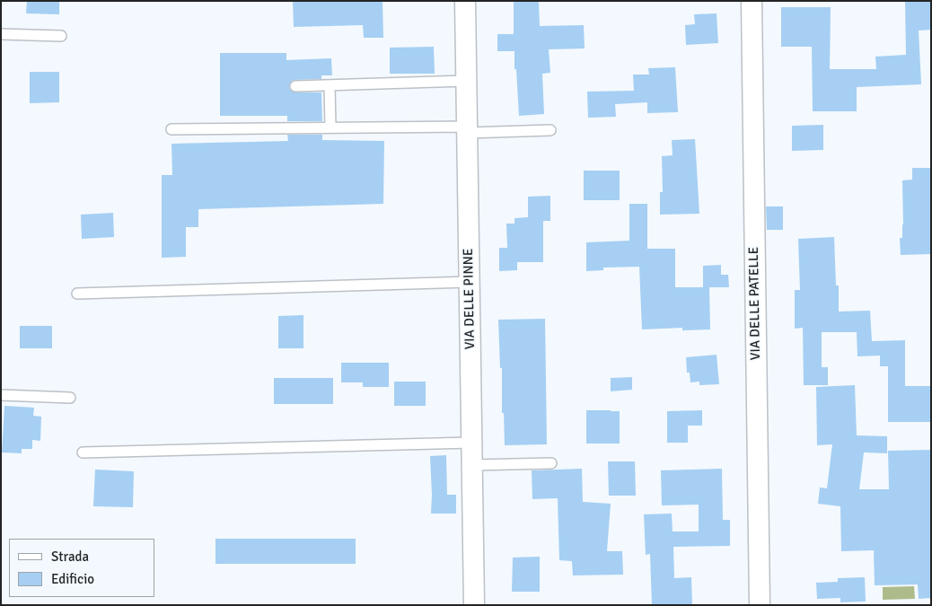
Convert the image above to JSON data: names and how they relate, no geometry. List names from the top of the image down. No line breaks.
{"streets":{"street":["VIA DELLE PINNE","VIA DELLE PATELLE"]},"legend":["Strada","Edificio"]}
